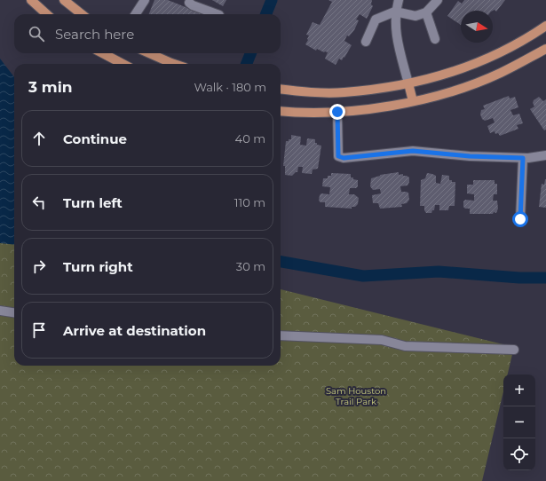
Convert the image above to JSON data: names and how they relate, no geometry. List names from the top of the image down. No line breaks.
{"parks":["Sam Houston Trail Park"],"north":"right","page":{"search":"Search here","heading":["3 min","Walk · 180 m"],"list":[["Continue","40 m"],["Turn left","110 m"],["Turn right","30 m"],"Arrive at destination"],"map_buttons":["+","−"]}}
